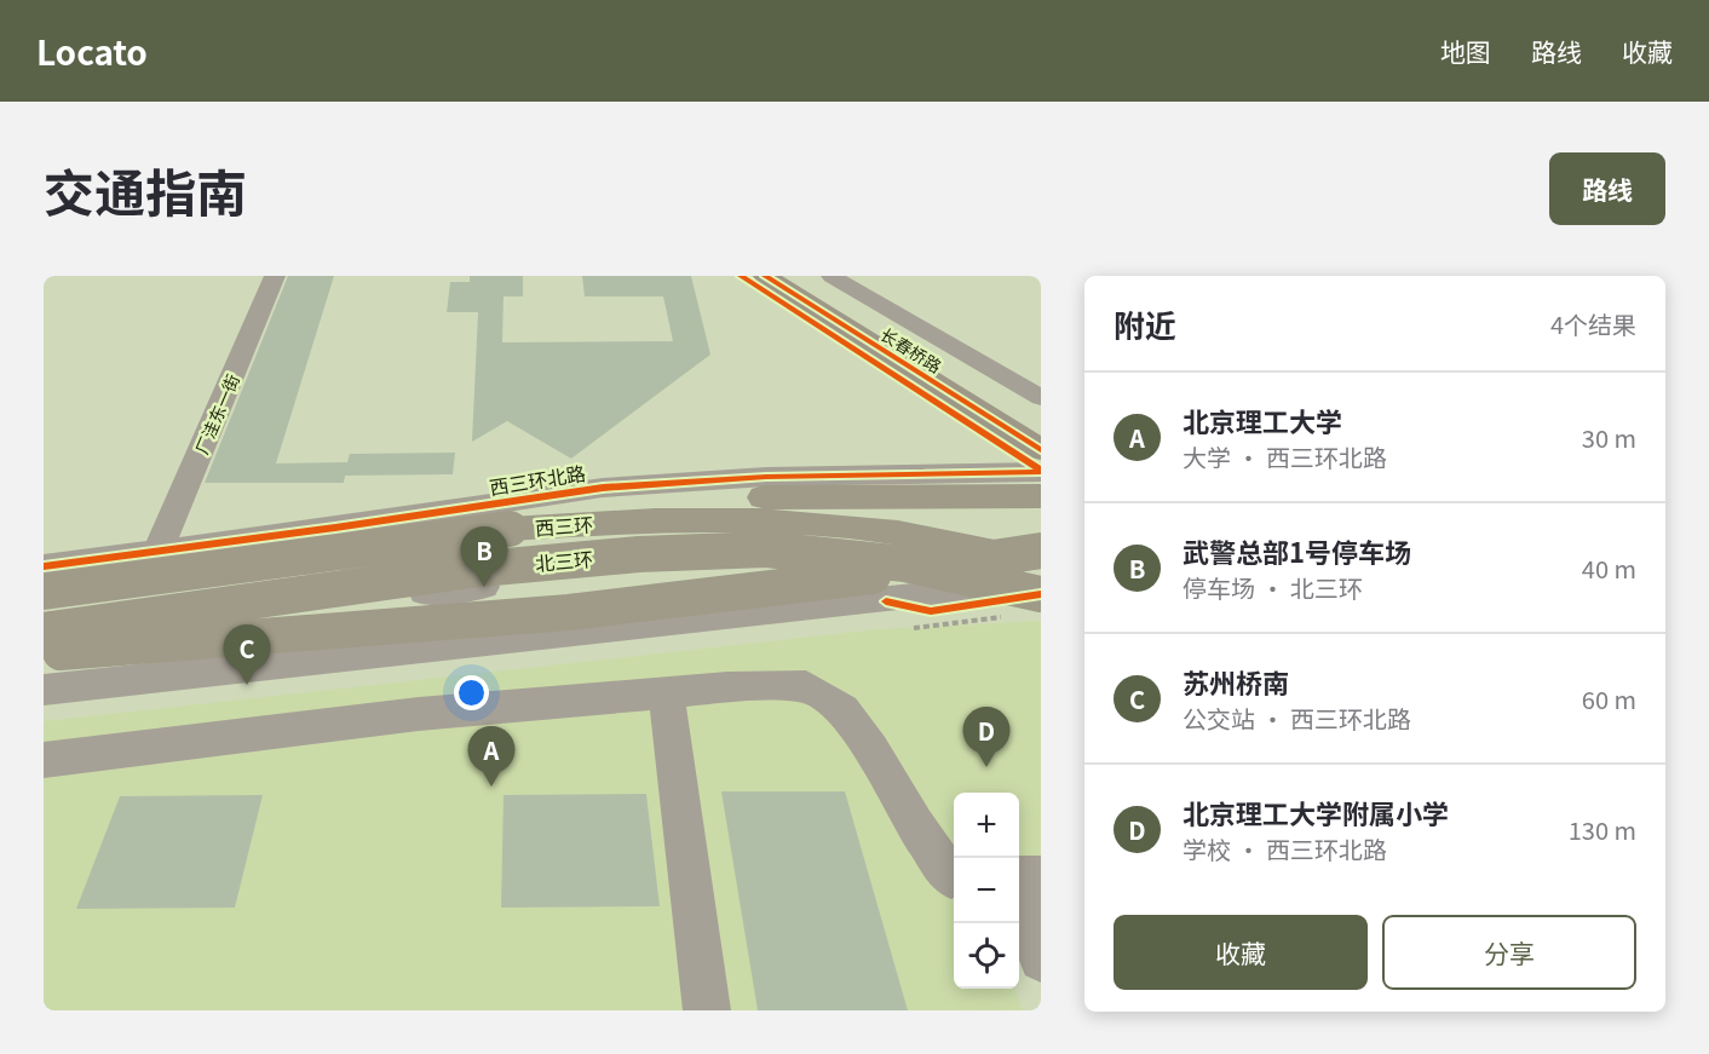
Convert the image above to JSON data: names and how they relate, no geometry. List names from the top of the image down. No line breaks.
{"streets":{"highway":["西三环","北三环"],"main road":["长春桥路"],"street":["厂洼东一街","西三环北路"]},"crossings":[["厂洼东一街","西三环北路"]],"page":{"header":"Locato","nav":["地图","路线","收藏"],"title":"交通指南","buttons":["路线",["收藏","分享"]],"heading":["附近","4个结果"],"list":[{"mark":"A","name":"北京理工大学","note":"大学 · 西三环北路","value":"30 m"},{"mark":"B","name":"武警总部1号停车场","note":"停车场 · 北三环","value":"40 m"},{"mark":"C","name":"苏州桥南","note":"公交站 · 西三环北路","value":"60 m"},{"mark":"D","name":"北京理工大学附属小学","note":"学校 · 西三环北路","value":"130 m"}],"pins":["B","C","D","A"],"map_buttons":["+","−"]}}
